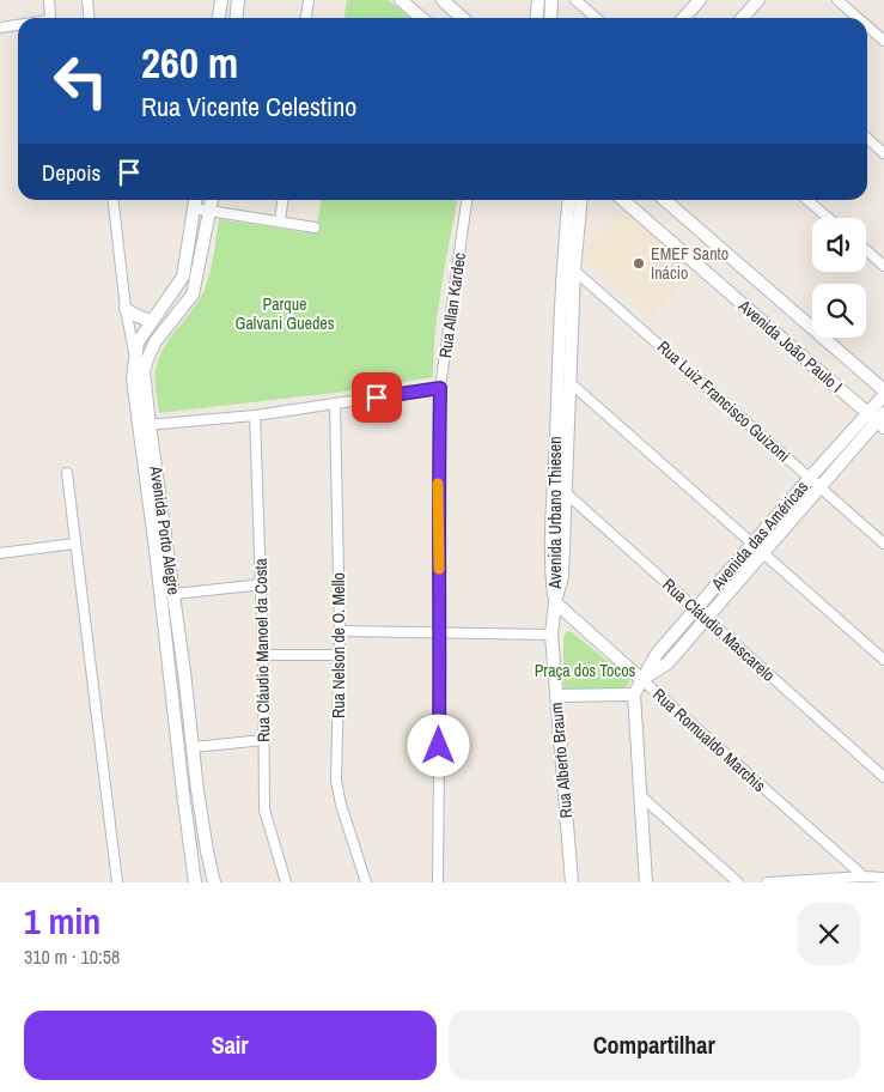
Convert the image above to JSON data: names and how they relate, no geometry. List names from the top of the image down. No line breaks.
{"streets":{"street":["Rua Allan Kardec","Avenida João Paulo I","Rua Luiz Francisco Guizoni","Avenida Urbano Thiesen","Avenida Porto Alegre","Avenida das Américas","Rua Cláudio Mascarelo","Rua Nelson de O. Mello","Rua Cláudio Manoel da Costa","Rua Romualdo Marchis","Rua Alberto Braum"]},"crossings":[["Avenida João Paulo I","Avenida das Américas"],["Rua Luiz Francisco Guizoni","Avenida Urbano Thiesen"],["Rua Luiz Francisco Guizoni","Avenida das Américas"],["Avenida Urbano Thiesen","Rua Cláudio Mascarelo"],["Avenida Urbano Thiesen","Rua Romualdo Marchis"],["Avenida Urbano Thiesen","Rua Alberto Braum"],["Avenida das Américas","Rua Cláudio Mascarelo"],["Avenida das Américas","Rua Romualdo Marchis"],["Rua Romualdo Marchis","Rua Alberto Braum"]],"parks":["Parque Galvani Guedes","Praça dos Tocos"],"places":["EMEF Santo Inácio"],"page":{"turn":["260 m","Rua Vicente Celestino"],"then":"Depois","heading":["1 min","310 m · 10:58"],"buttons":["Sair","Compartilhar"]}}
